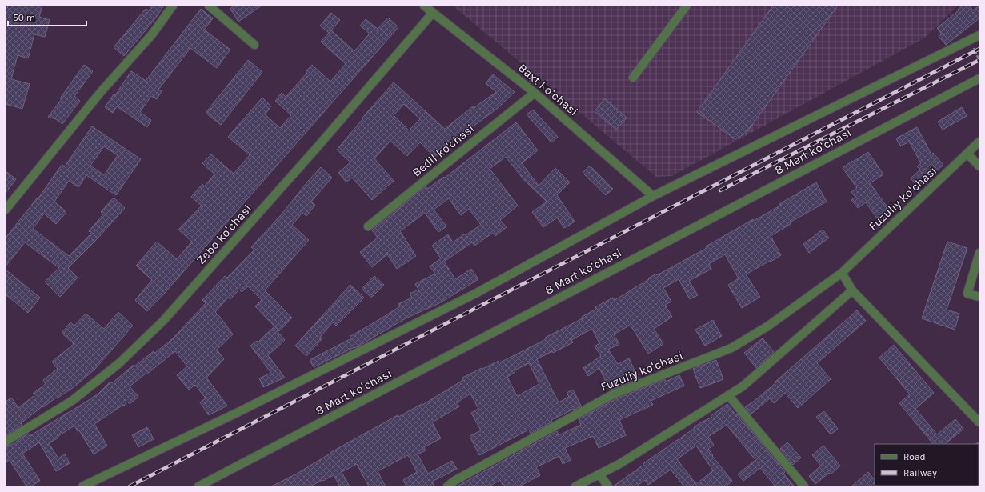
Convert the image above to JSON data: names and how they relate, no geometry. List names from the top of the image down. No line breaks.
{"streets":{"street":["Baxt koʻchasi","Bedil ko'chasi","8 Mart koʻchasi","Fuzuliy koʻchasi","Zebo koʻchasi"]},"crossings":[["Baxt koʻchasi","Bedil ko'chasi"],["Baxt koʻchasi","Zebo koʻchasi"]],"legend":["Road","Railway"],"scale_bar":"50 m"}
